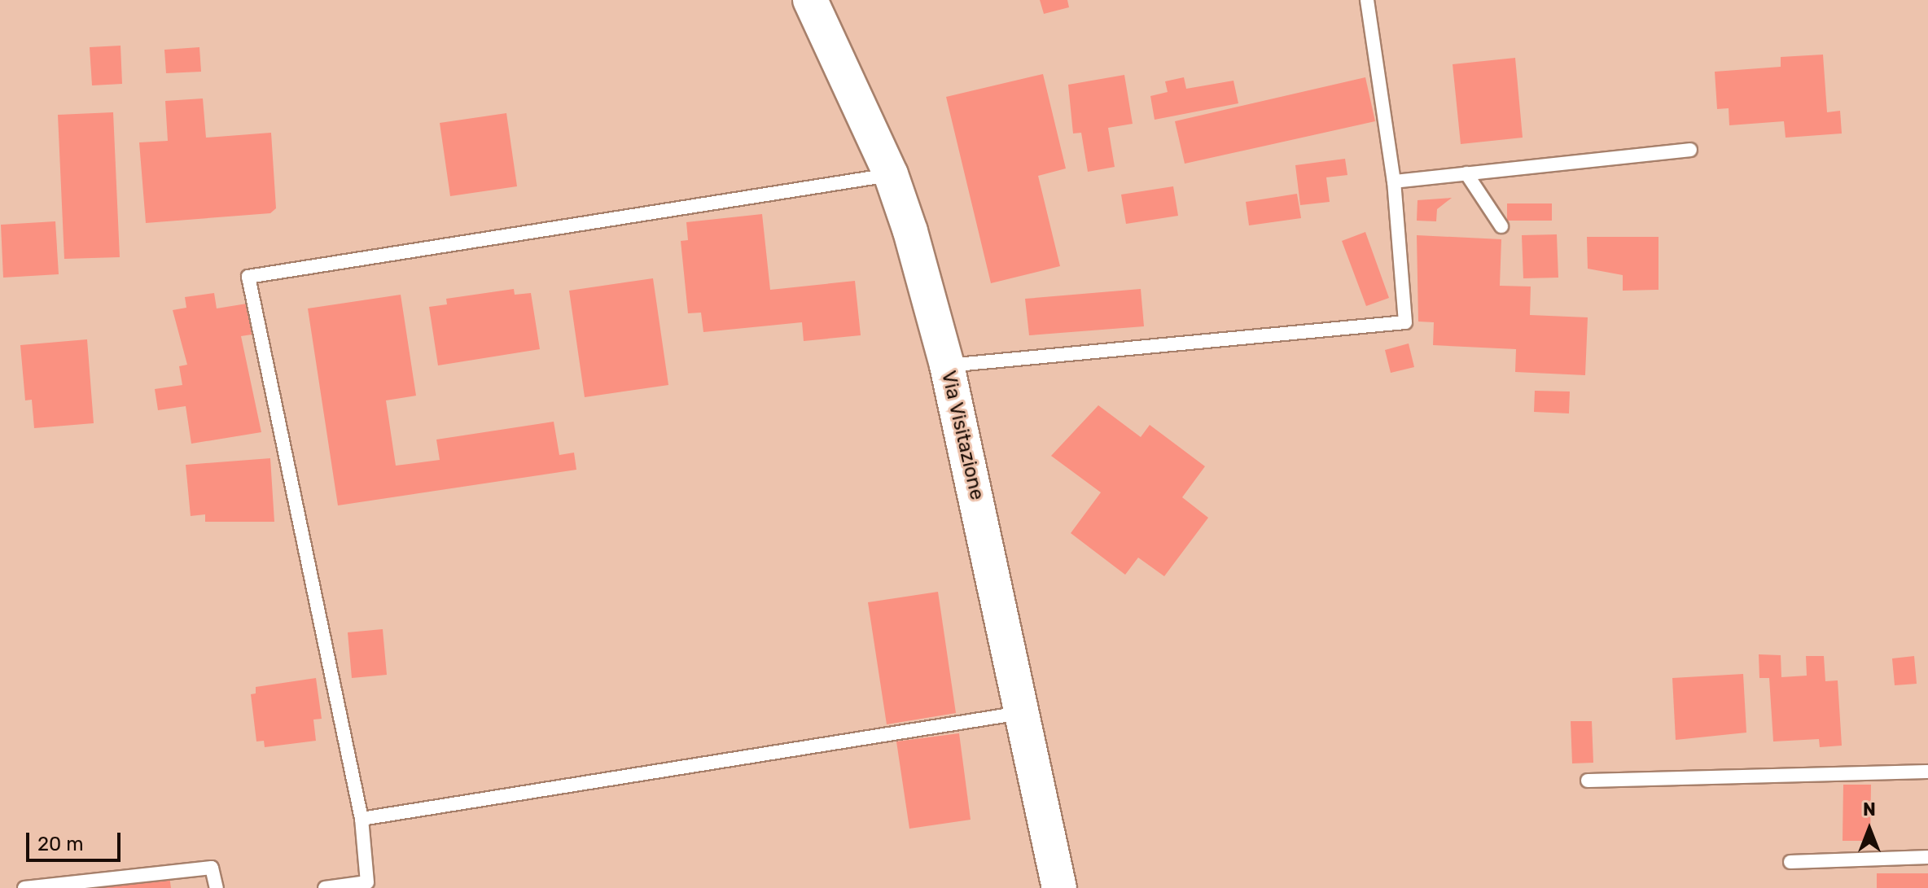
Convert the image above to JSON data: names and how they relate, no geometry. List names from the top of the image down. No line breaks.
{"streets":{"street":["Via Visitazione"]},"scale_bar":"20 m","north":"top"}
